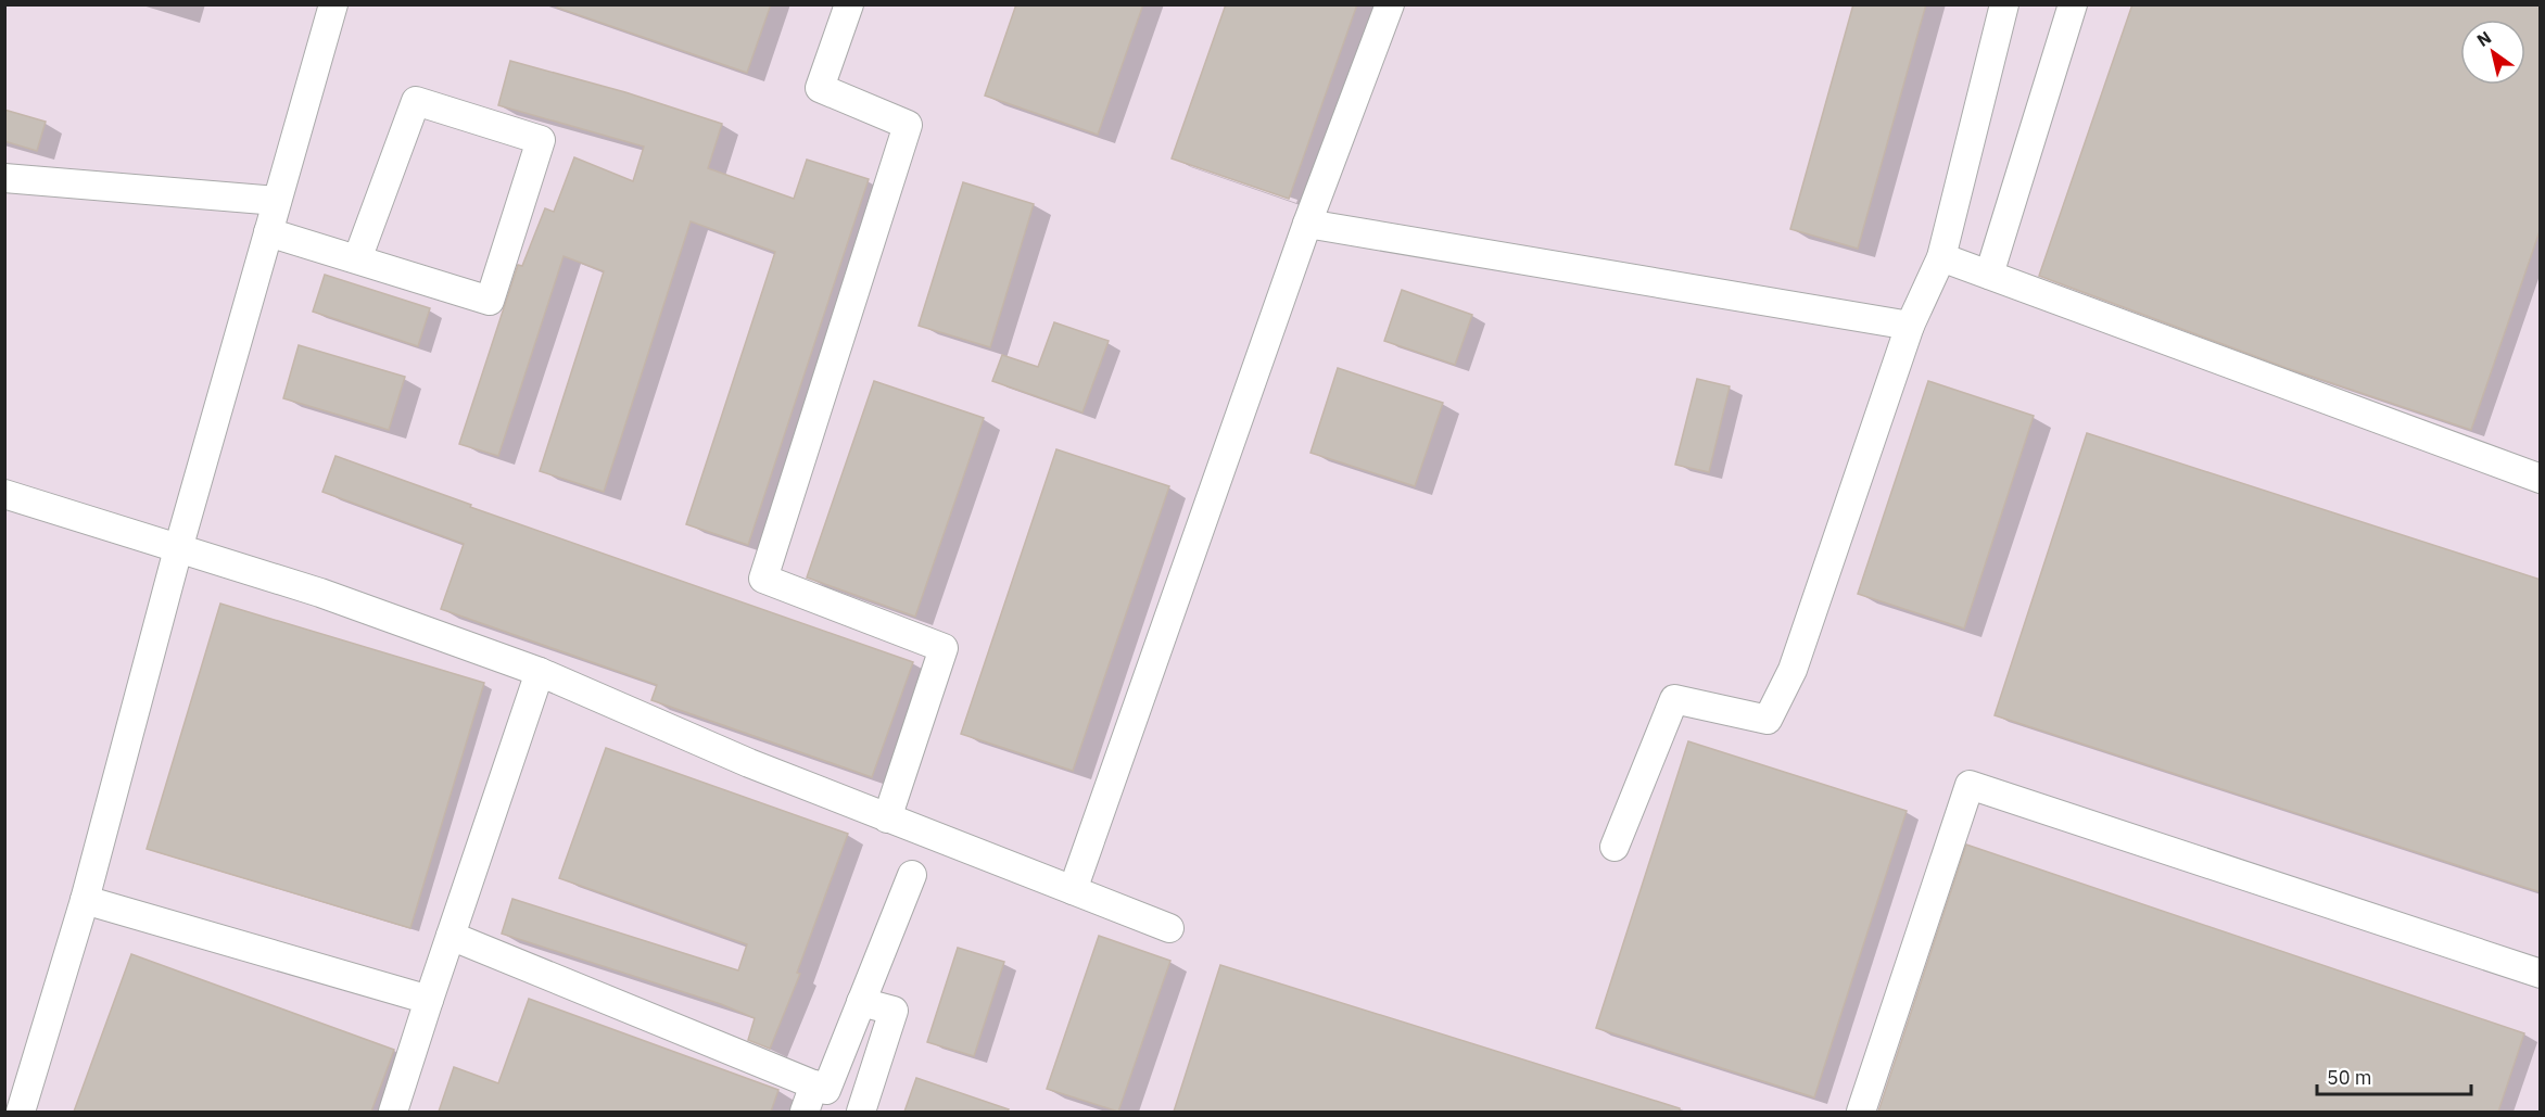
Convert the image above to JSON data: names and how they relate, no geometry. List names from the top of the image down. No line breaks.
{"scale_bar":"50 m","north":"top left"}
